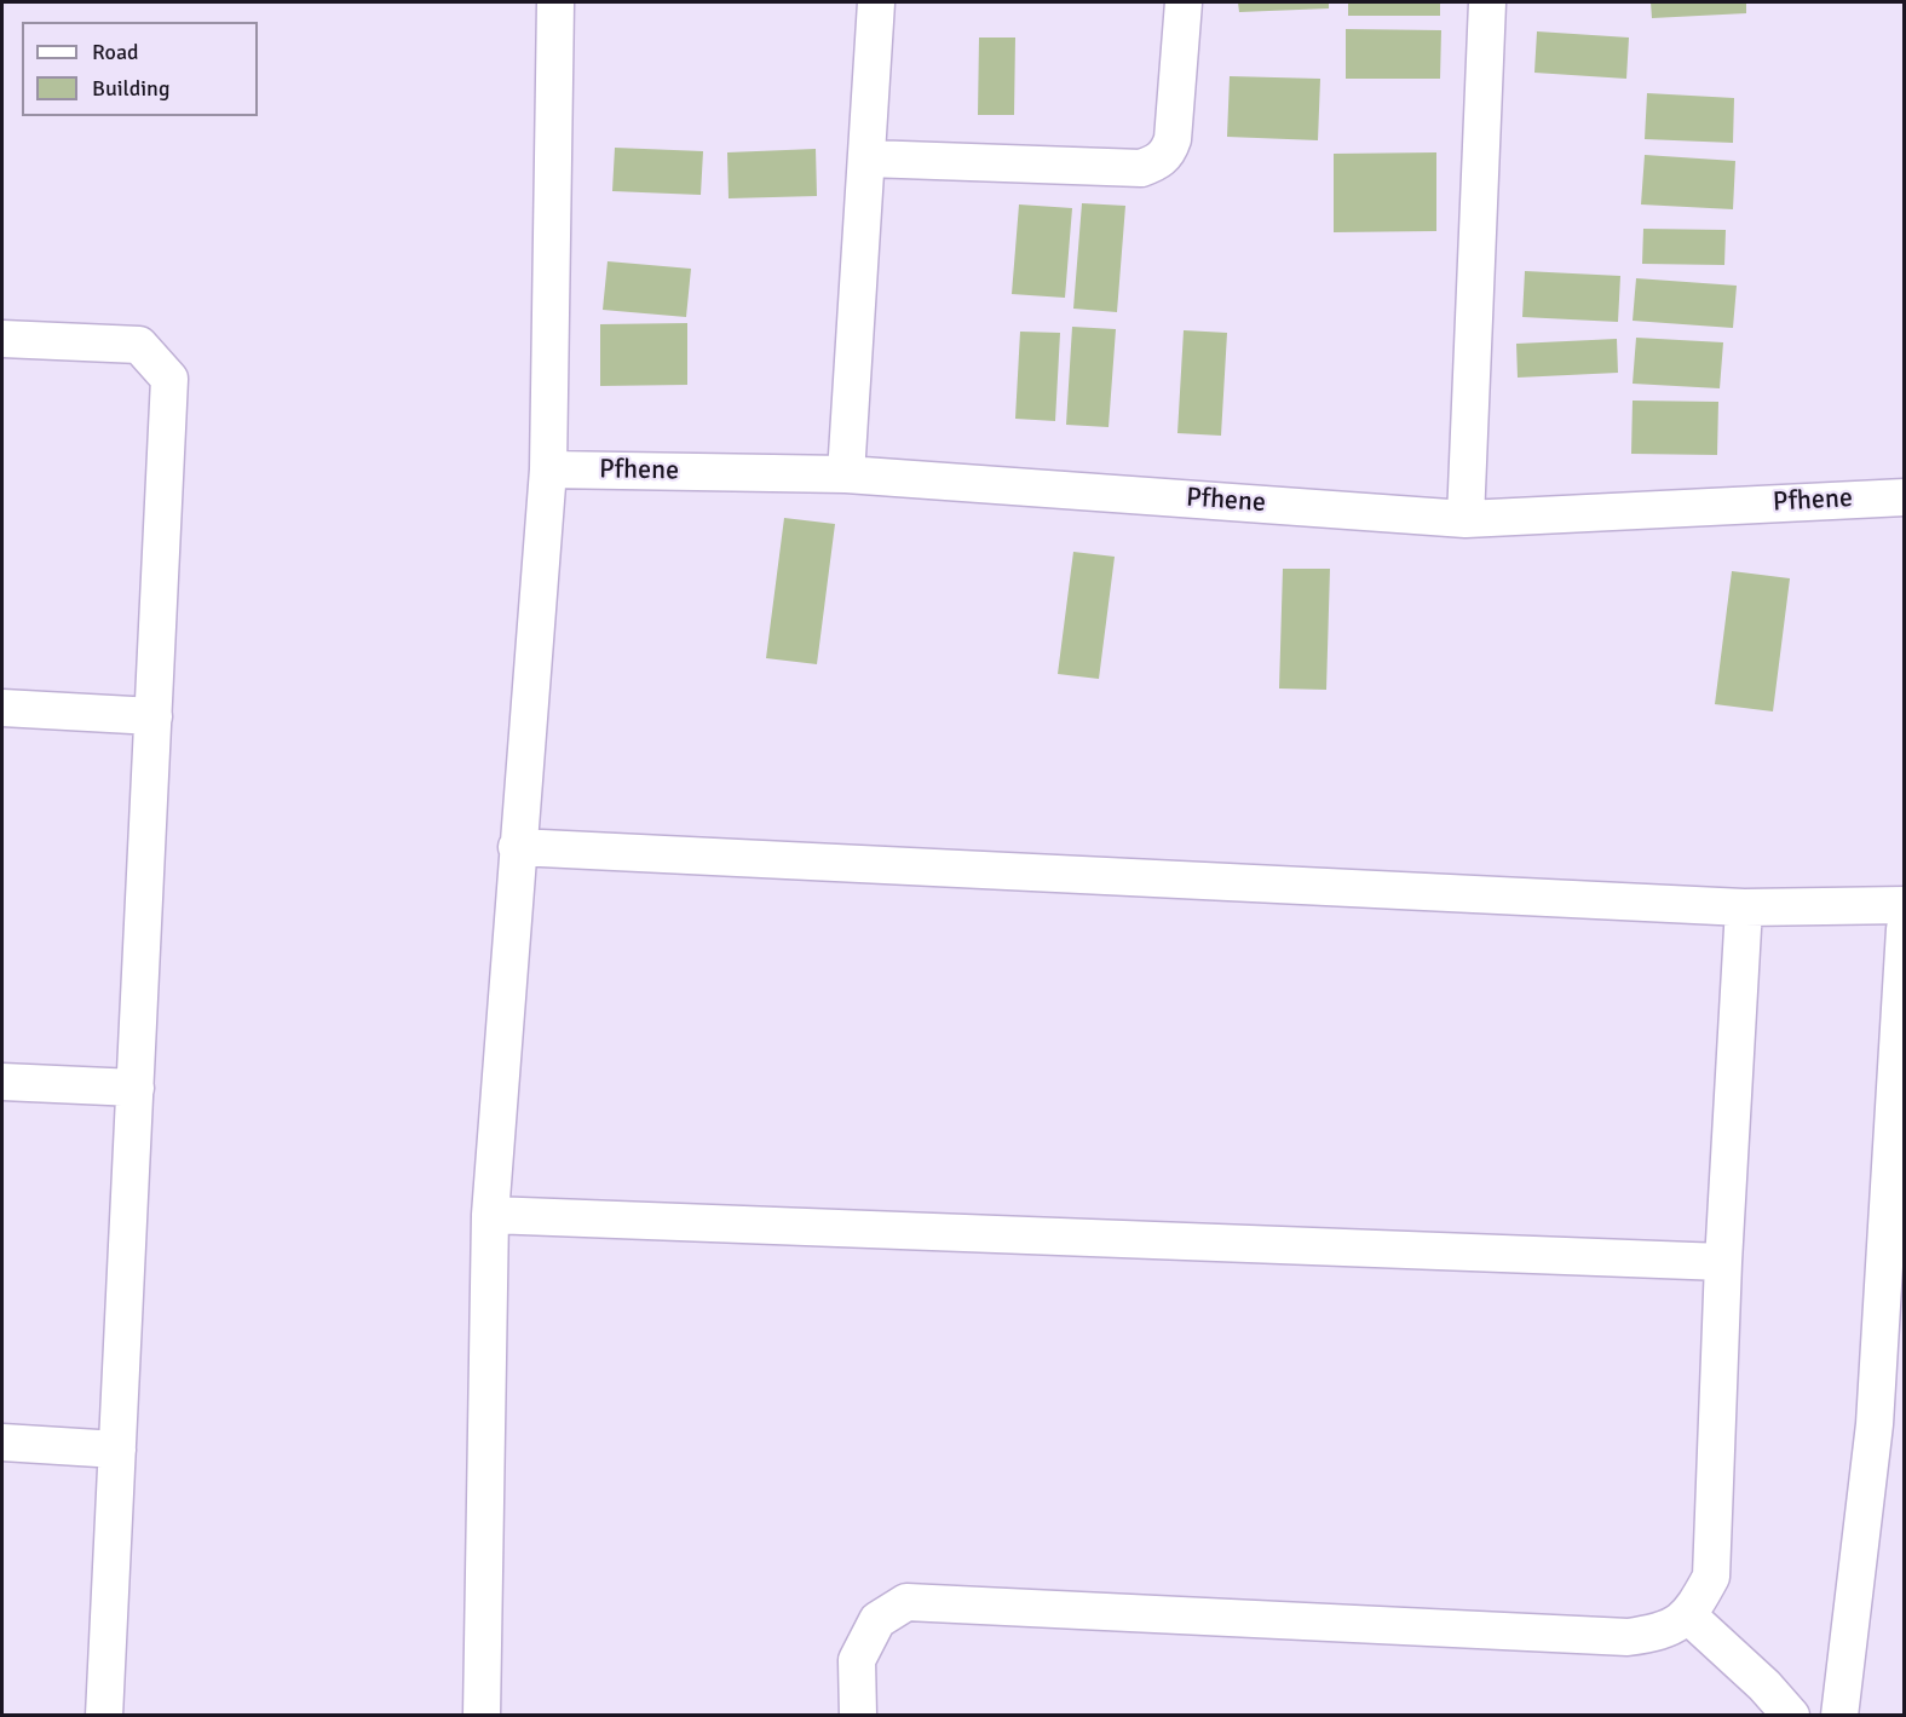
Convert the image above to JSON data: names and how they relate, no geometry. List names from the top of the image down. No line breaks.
{"streets":{"street":["Pfhene"]},"legend":["Road","Building"]}
